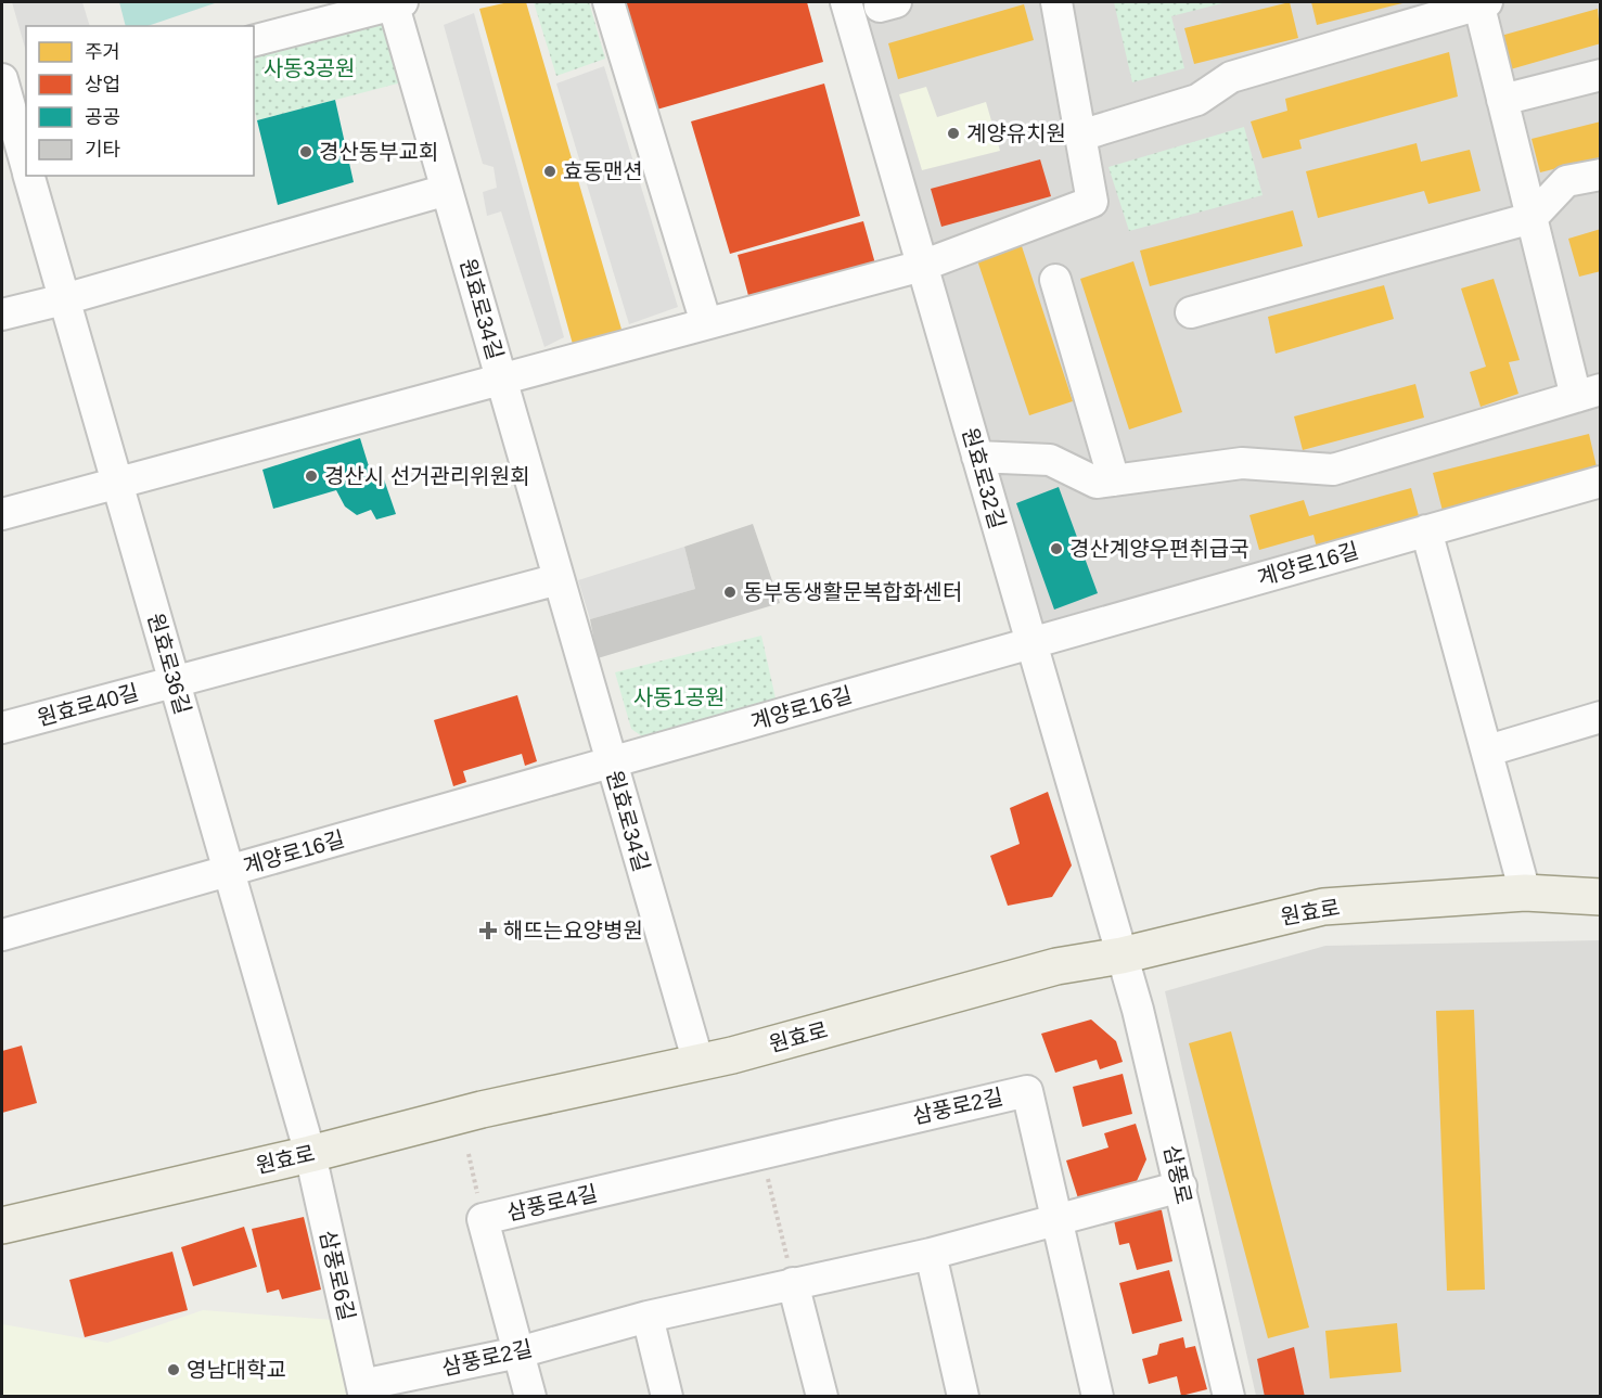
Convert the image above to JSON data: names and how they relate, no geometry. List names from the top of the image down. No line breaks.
{"streets":{"main road":["원효로"],"street":["원효로34길","원효로32길","계양로16길","원효로36길","원효로40길","삼풍로2길","삼풍로","삼풍로4길","삼풍로6길"]},"crossings":[["원효로34길","계양로16길"],["원효로34길","원효로"],["원효로32길","계양로16길"],["원효로32길","원효로"],["원효로32길","삼풍로"],["계양로16길","원효로36길"],["원효로36길","원효로40길"],["원효로36길","원효로"],["원효로36길","삼풍로6길"],["원효로","삼풍로"],["원효로","삼풍로6길"],["삼풍로2길","삼풍로"],["삼풍로2길","삼풍로4길"],["삼풍로2길","삼풍로6길"]],"parks":["사동3공원","사동1공원"],"places":{"other":["계양유치원","경산동부교회","효동맨션","경산시 선거관리위원회","경산계양우편취급국","동부동생활문복합화센터","영남대학교"],"health":["해뜨는요양병원"]},"legend":["주거","상업","공공","기타"]}
